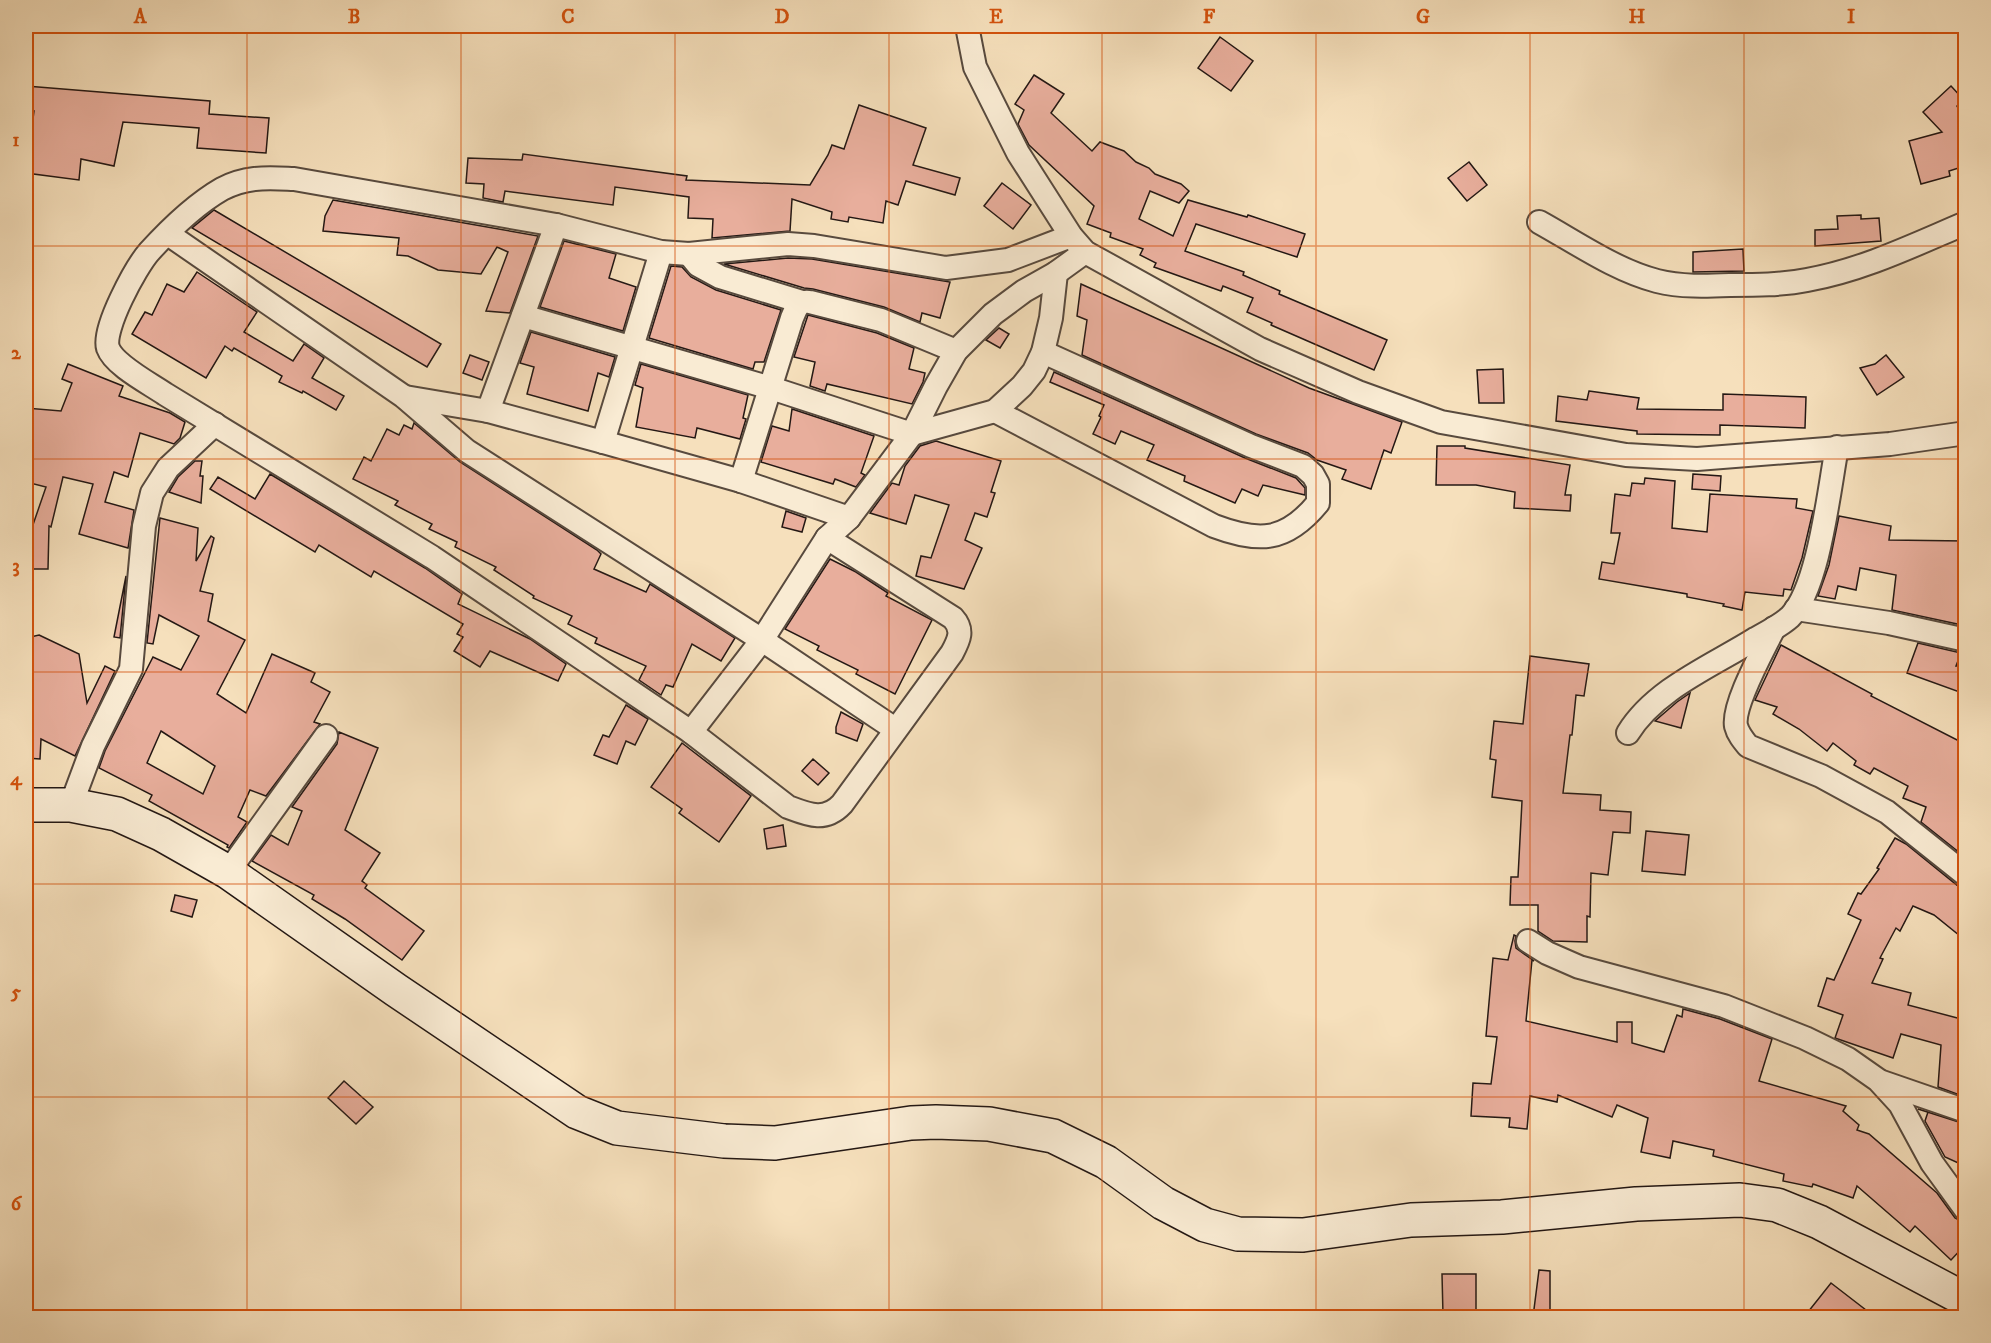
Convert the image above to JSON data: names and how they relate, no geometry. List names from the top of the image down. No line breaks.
{"grid":{"columns":["A","B","C","D","E","F","G","H","I"],"rows":["1","2","3","4","5","6"]}}
